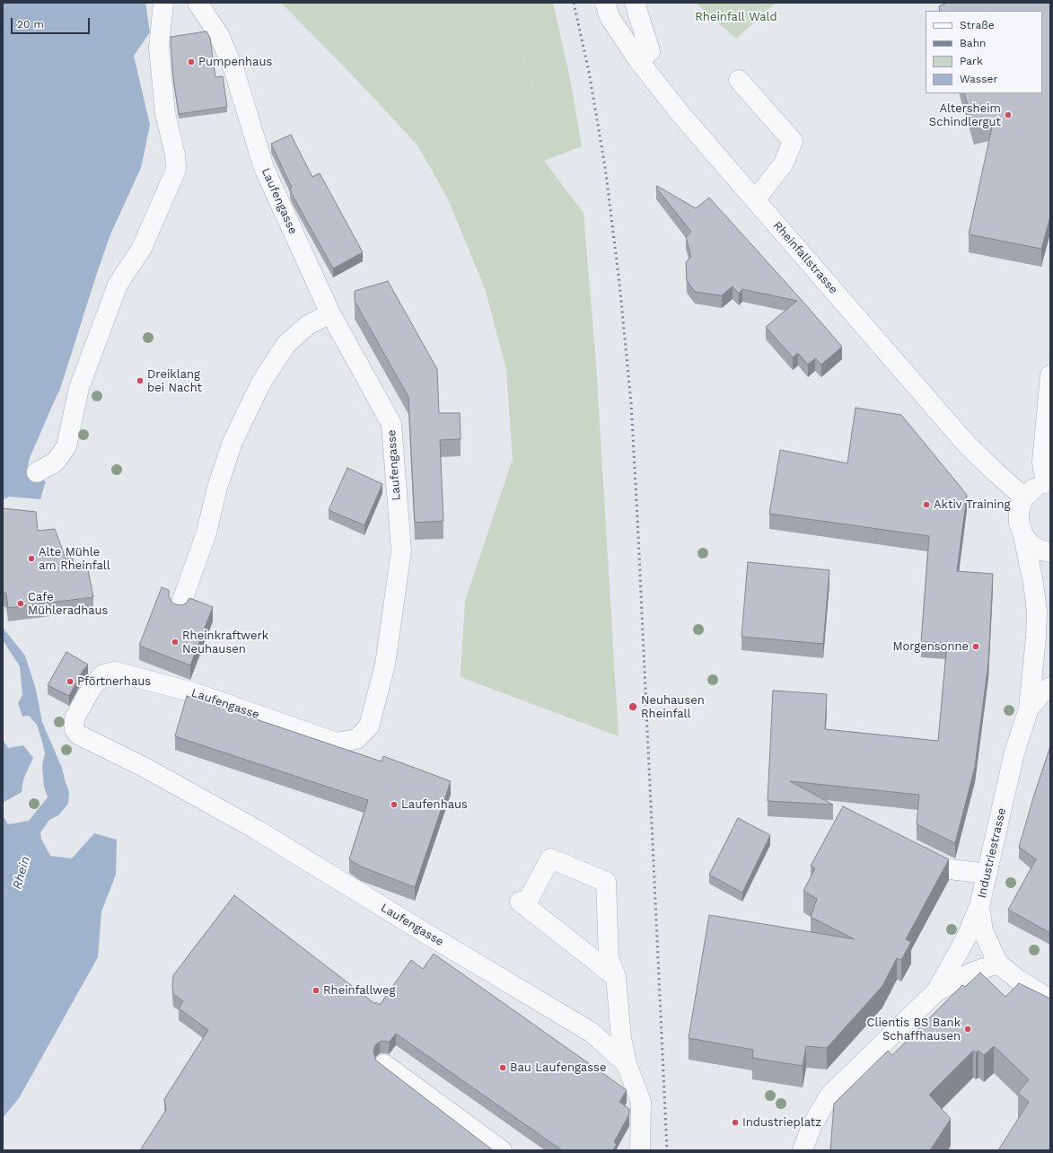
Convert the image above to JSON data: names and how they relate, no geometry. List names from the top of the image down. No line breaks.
{"streets":{"street":["Laufengasse","Rheinfallstrasse","Industriestrasse"]},"water":["Rhein"],"parks":["Rheinfall Wald"],"places":["Pumpenhaus","Altersheim Schindlergut","Dreiklang bei Nacht","Aktiv Training","Alte Mühle am Rheinfall","Cafe Mühleradhaus","Rheinkraftwerk Neuhausen","Morgensonne","Pförtnerhaus","Neuhausen Rheinfall","Laufenhaus","Rheinfallweg","Clientis BS Bank Schaffhausen","Bau Laufengasse","Industrieplatz"],"legend":["Straße","Bahn","Park","Wasser"],"scale_bar":"20 m"}
